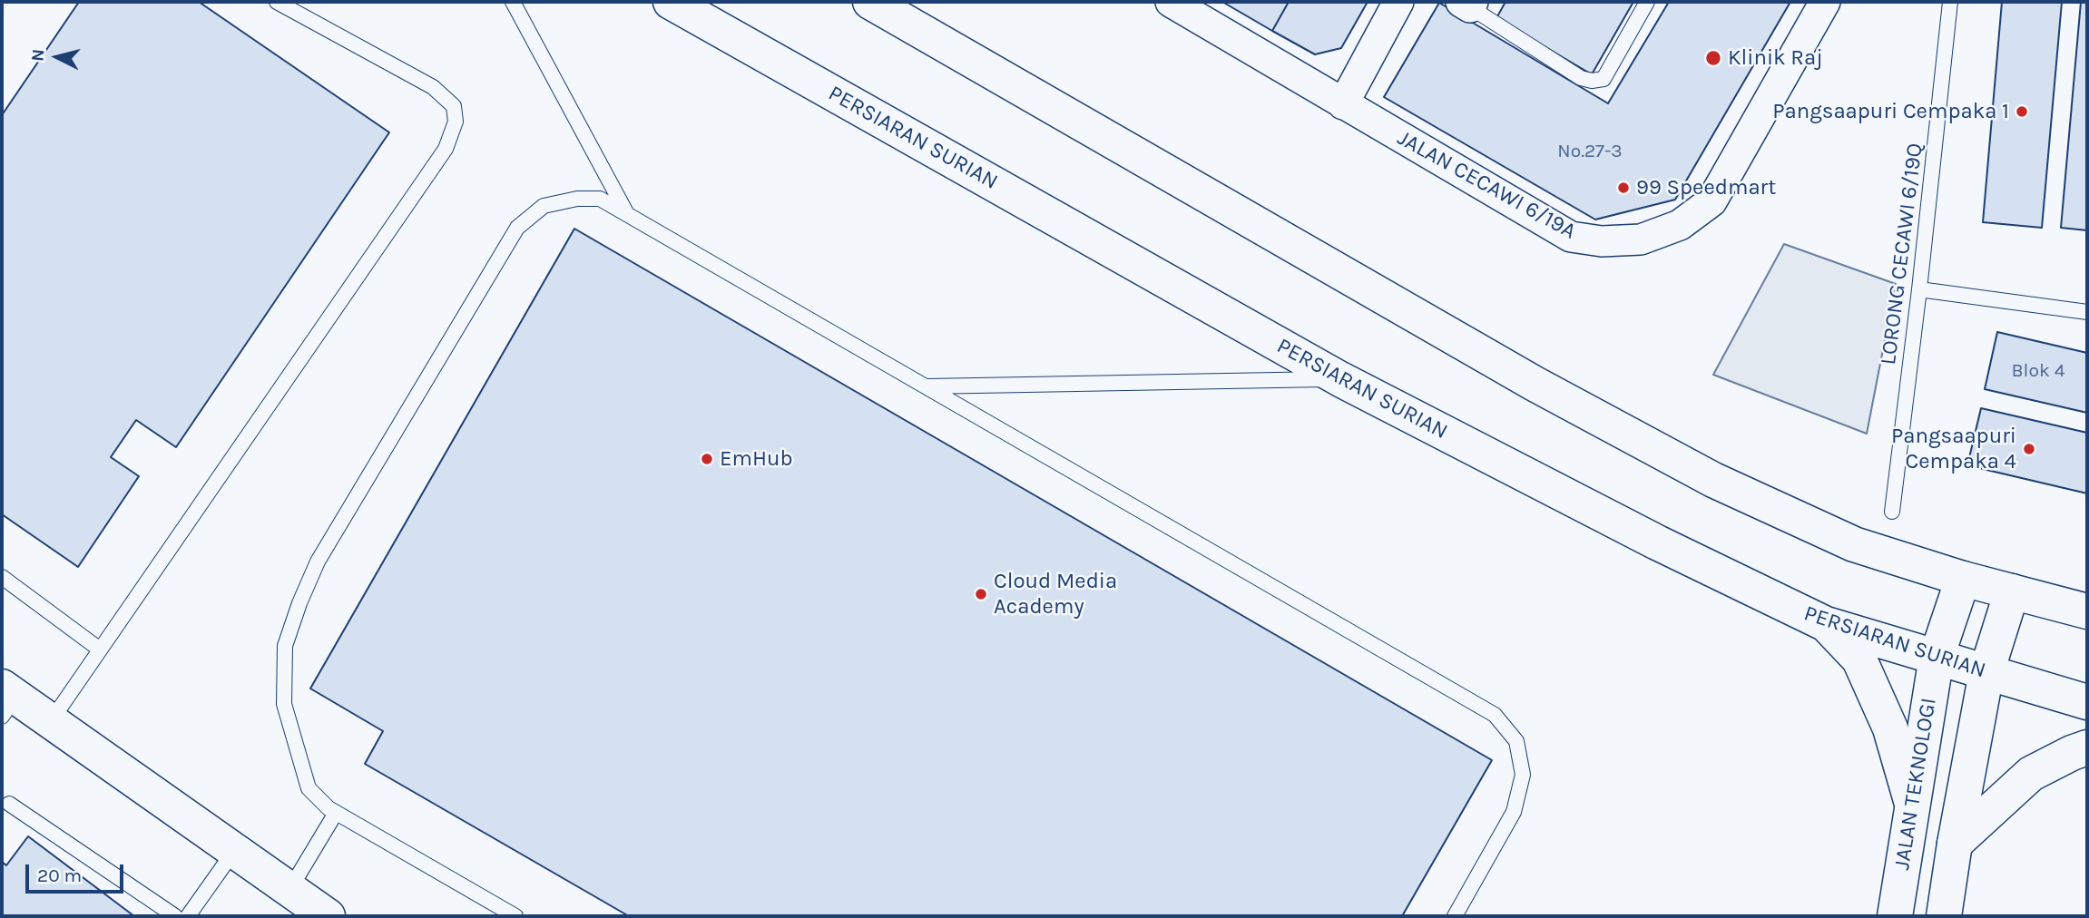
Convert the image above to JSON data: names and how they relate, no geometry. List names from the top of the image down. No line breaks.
{"streets":{"main road":["PERSIARAN SURIAN","JALAN TEKNOLOGI"],"street":["JALAN CECAWI 6/19A"],"lane":["LORONG CECAWI 6/19Q"]},"crossings":[["PERSIARAN SURIAN","JALAN TEKNOLOGI"]],"places":["Klinik Raj","Pangsaapuri Cempaka 1","99 Speedmart","Pangsaapuri Cempaka 4","EmHub","Cloud Media Academy"],"house_numbers":["No.27-3","Blok 4"],"scale_bar":"20 m","north":"left"}
